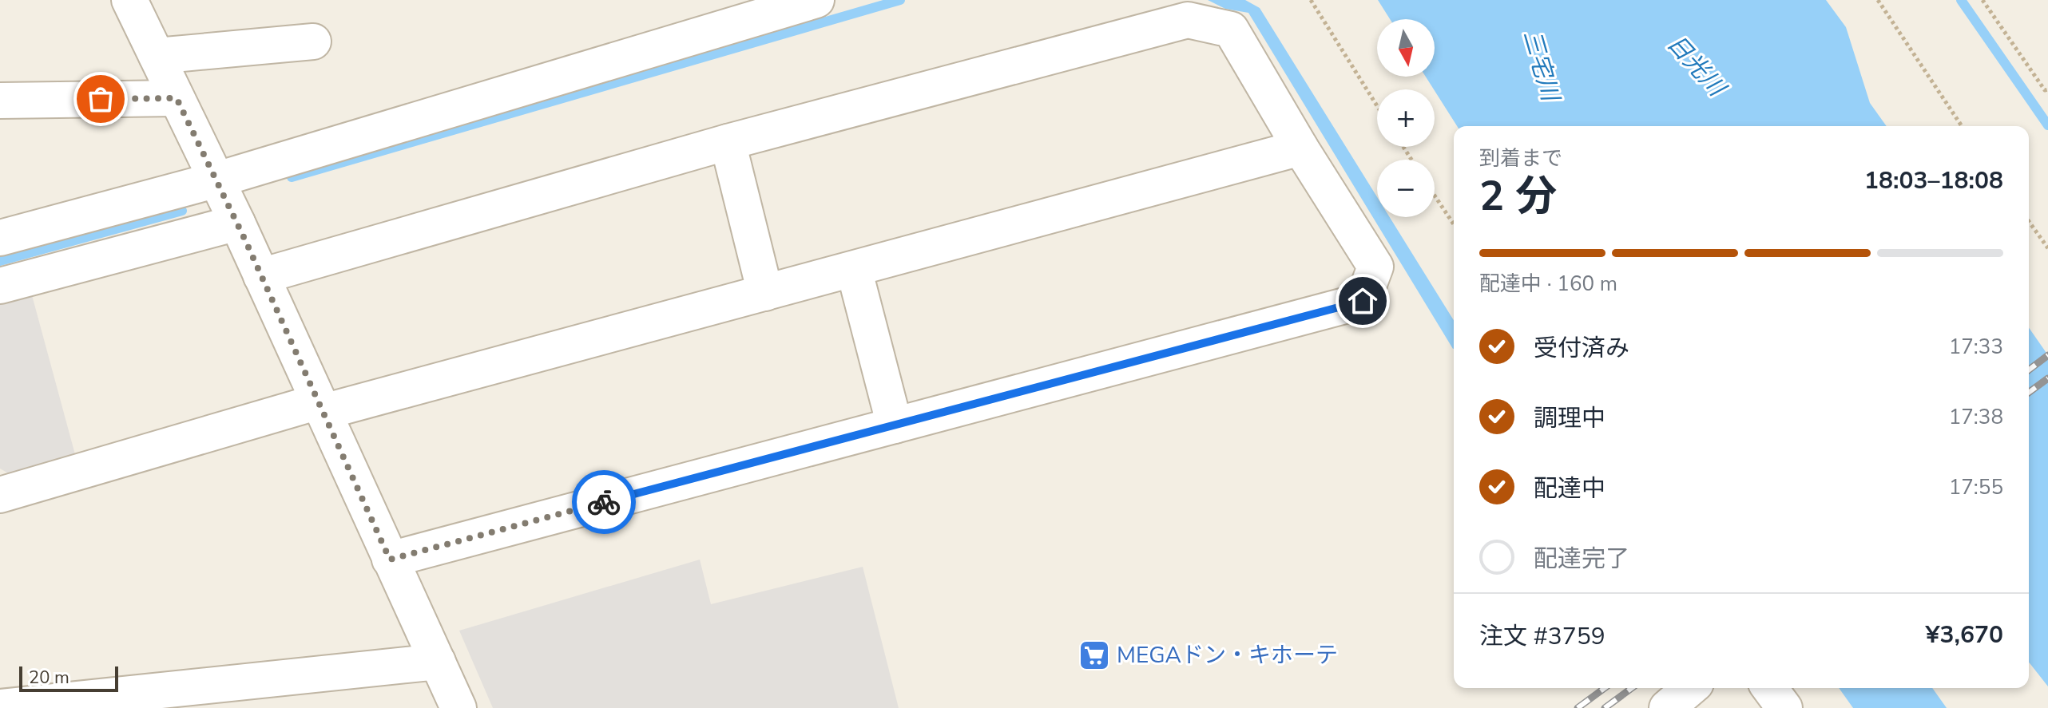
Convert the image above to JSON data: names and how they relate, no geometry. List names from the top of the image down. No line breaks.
{"water":["三宅川","日光川"],"places":{"supermarket":["MEGAドン・キホーテ"]},"scale_bar":"20 m","north":"bottom","page":{"map_buttons":["+","−"],"heading":["2 分","到着まで","18:03–18:08"],"panel":["注文 #3759","¥3,670"],"bar":"配達中 · 160 m","list":[["受付済み","17:33"],["調理中","17:38"],["配達中","17:55"],"配達完了"],"scale":"20 m"}}
